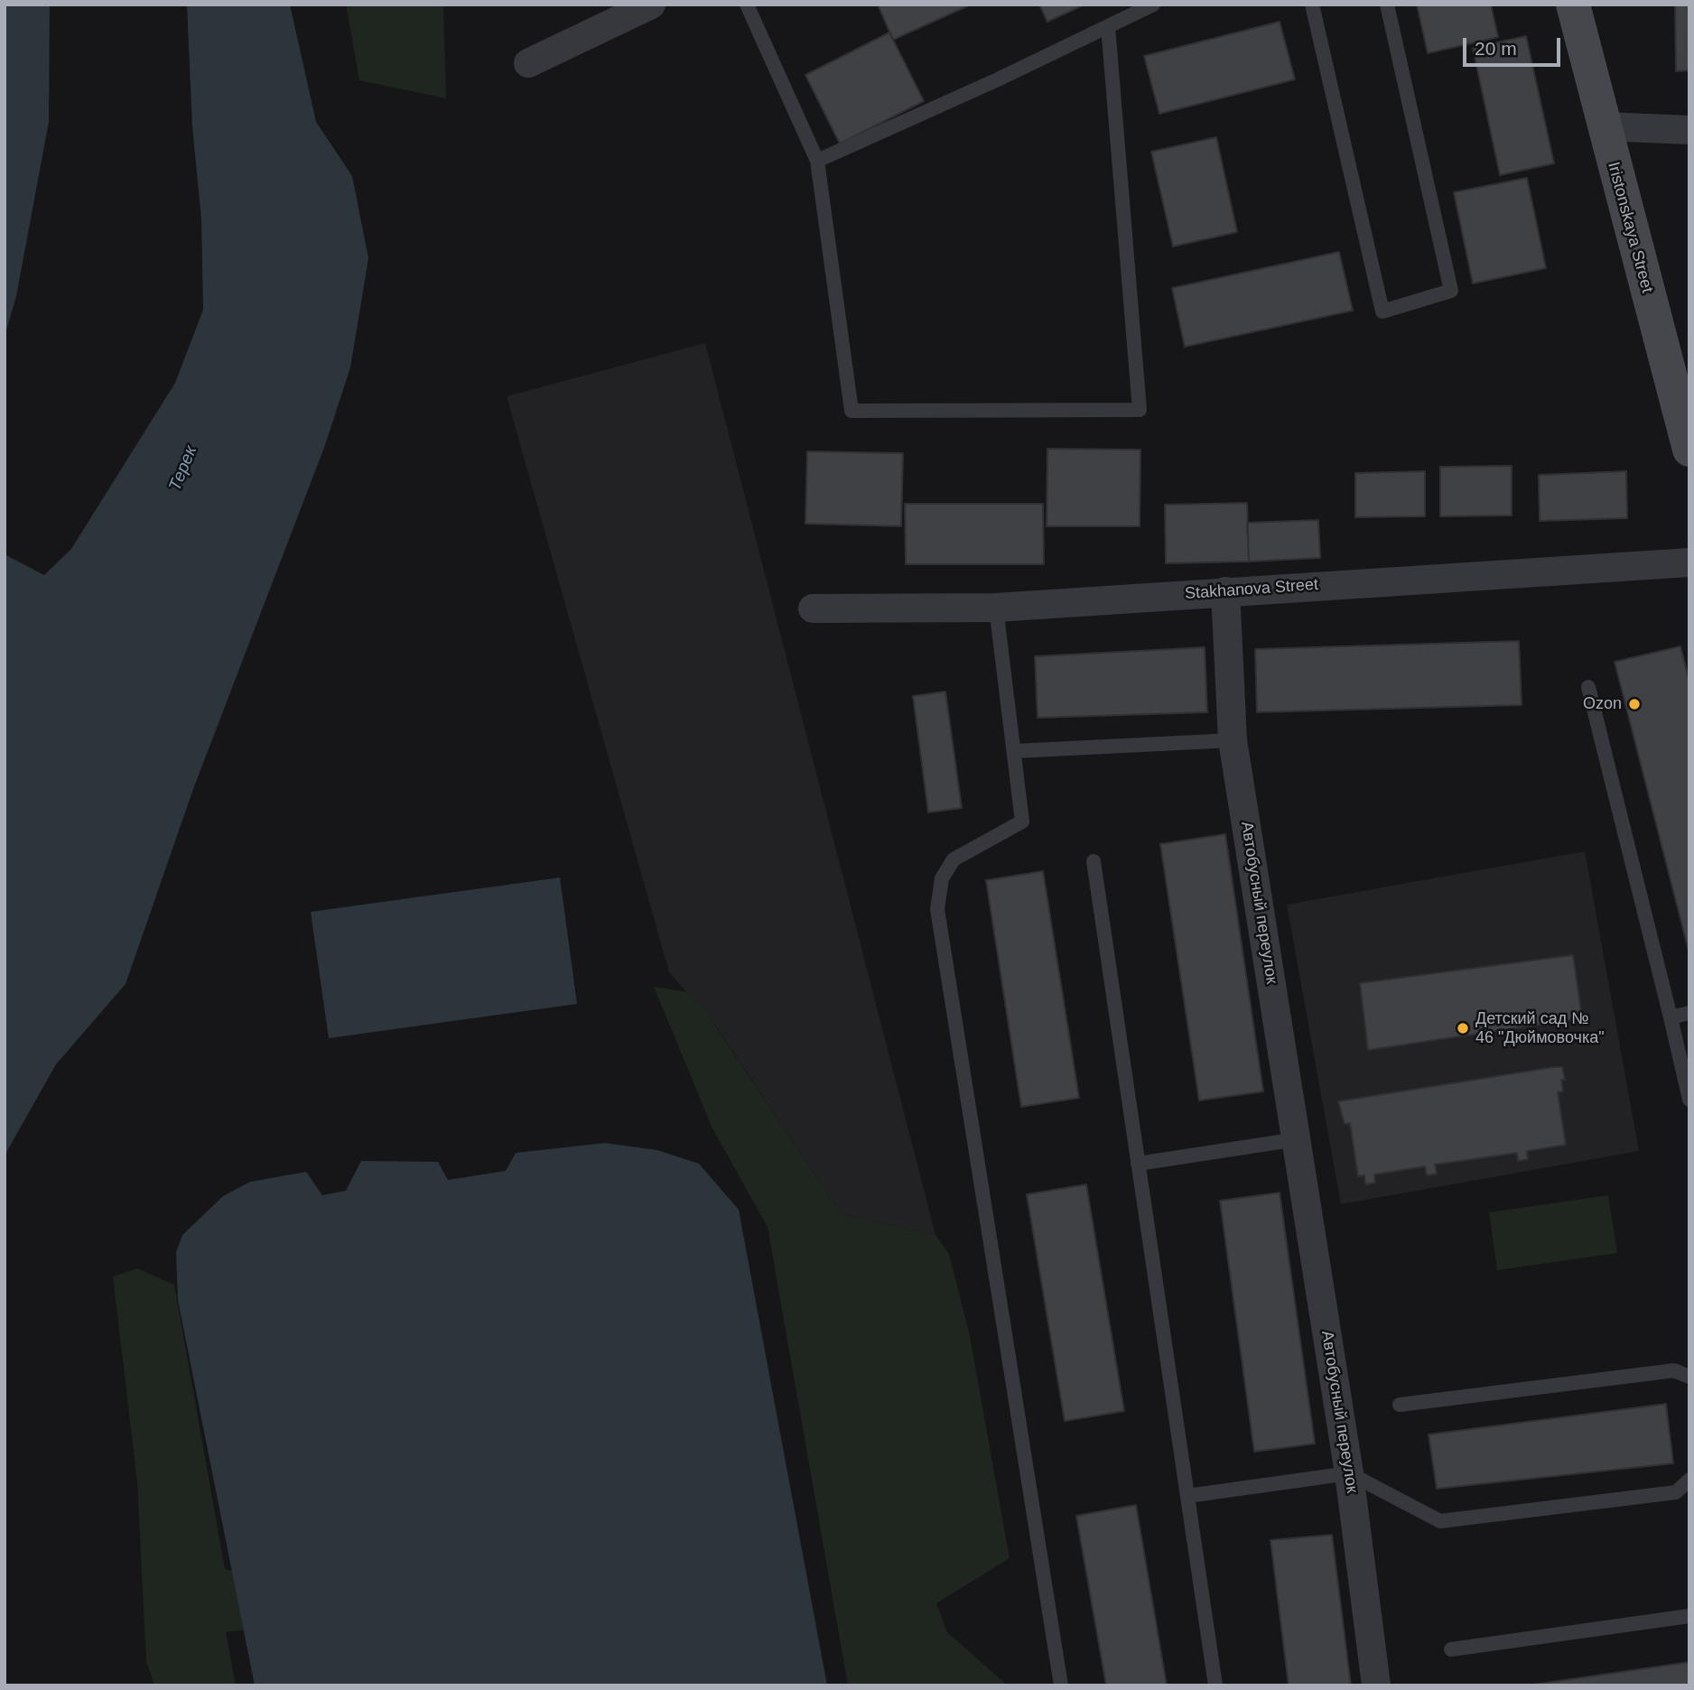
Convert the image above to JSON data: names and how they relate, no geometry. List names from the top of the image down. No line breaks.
{"streets":{"main road":["Iristonskaya Street"],"street":["Stakhanova Street","Автобусный переулок"]},"crossings":[["Stakhanova Street","Автобусный переулок"]],"water":["Терек"],"places":["Ozon","Детский сад № 46 \"Дюймовочка\""],"scale_bar":"20 m"}
